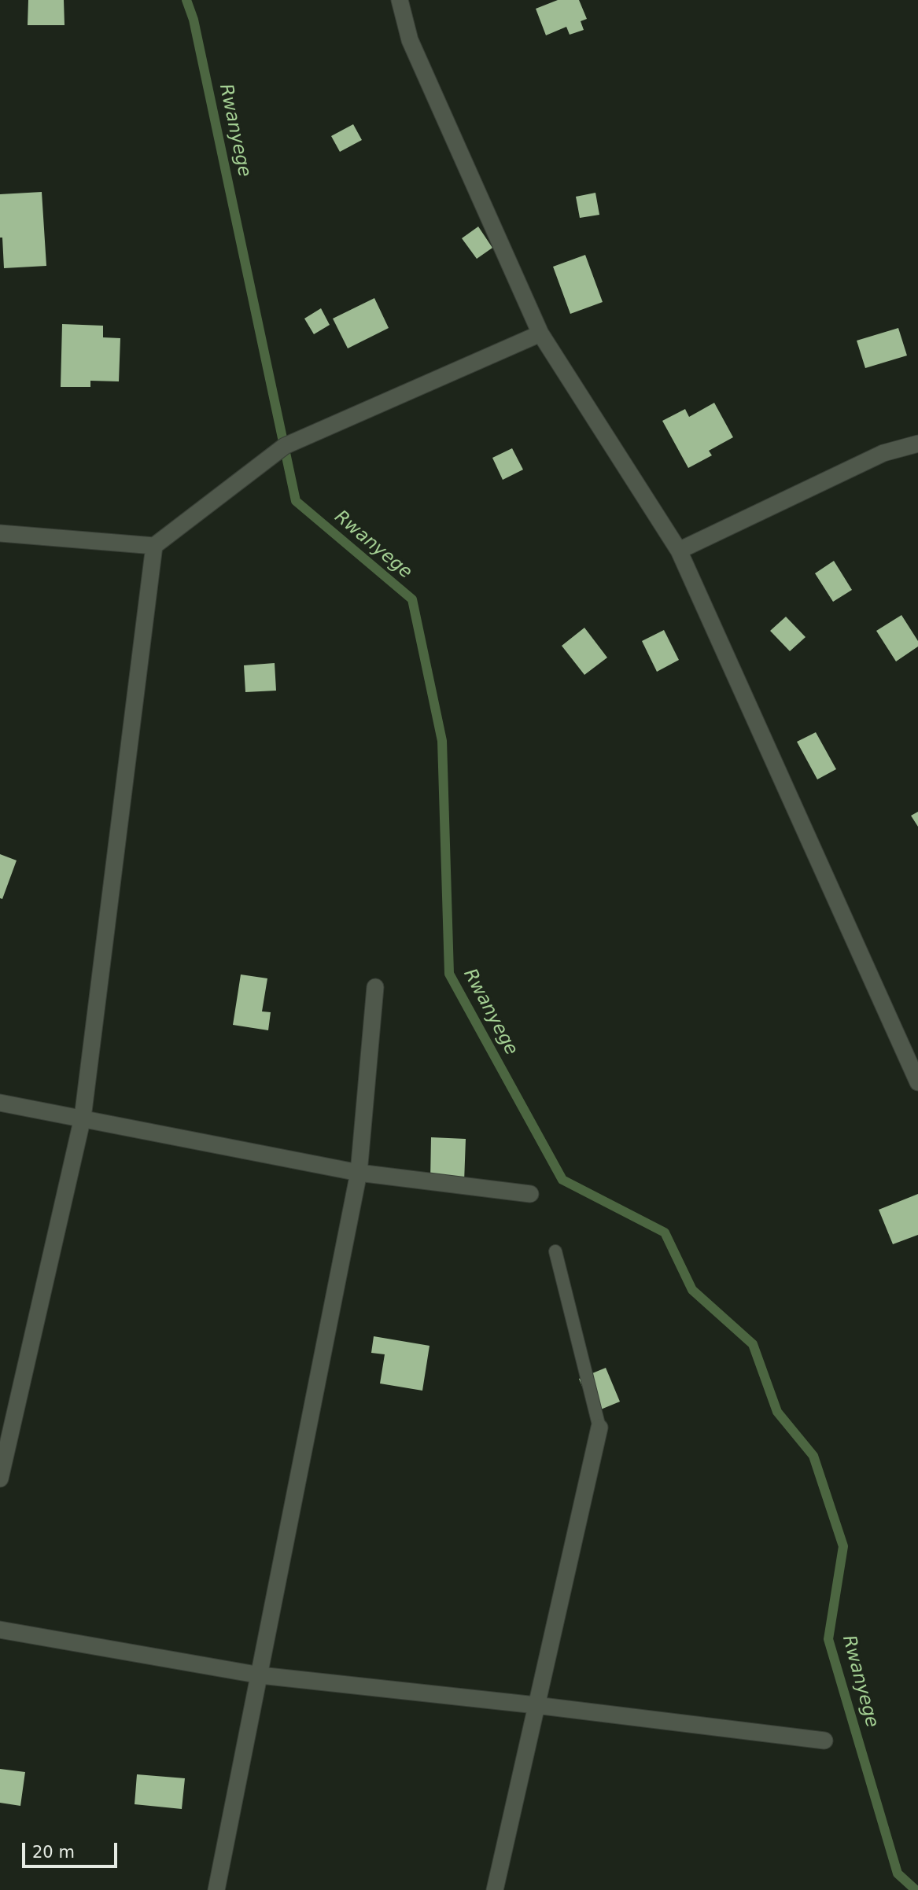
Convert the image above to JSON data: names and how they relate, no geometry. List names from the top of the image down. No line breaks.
{"water":["Rwanyege"],"scale_bar":"20 m"}
